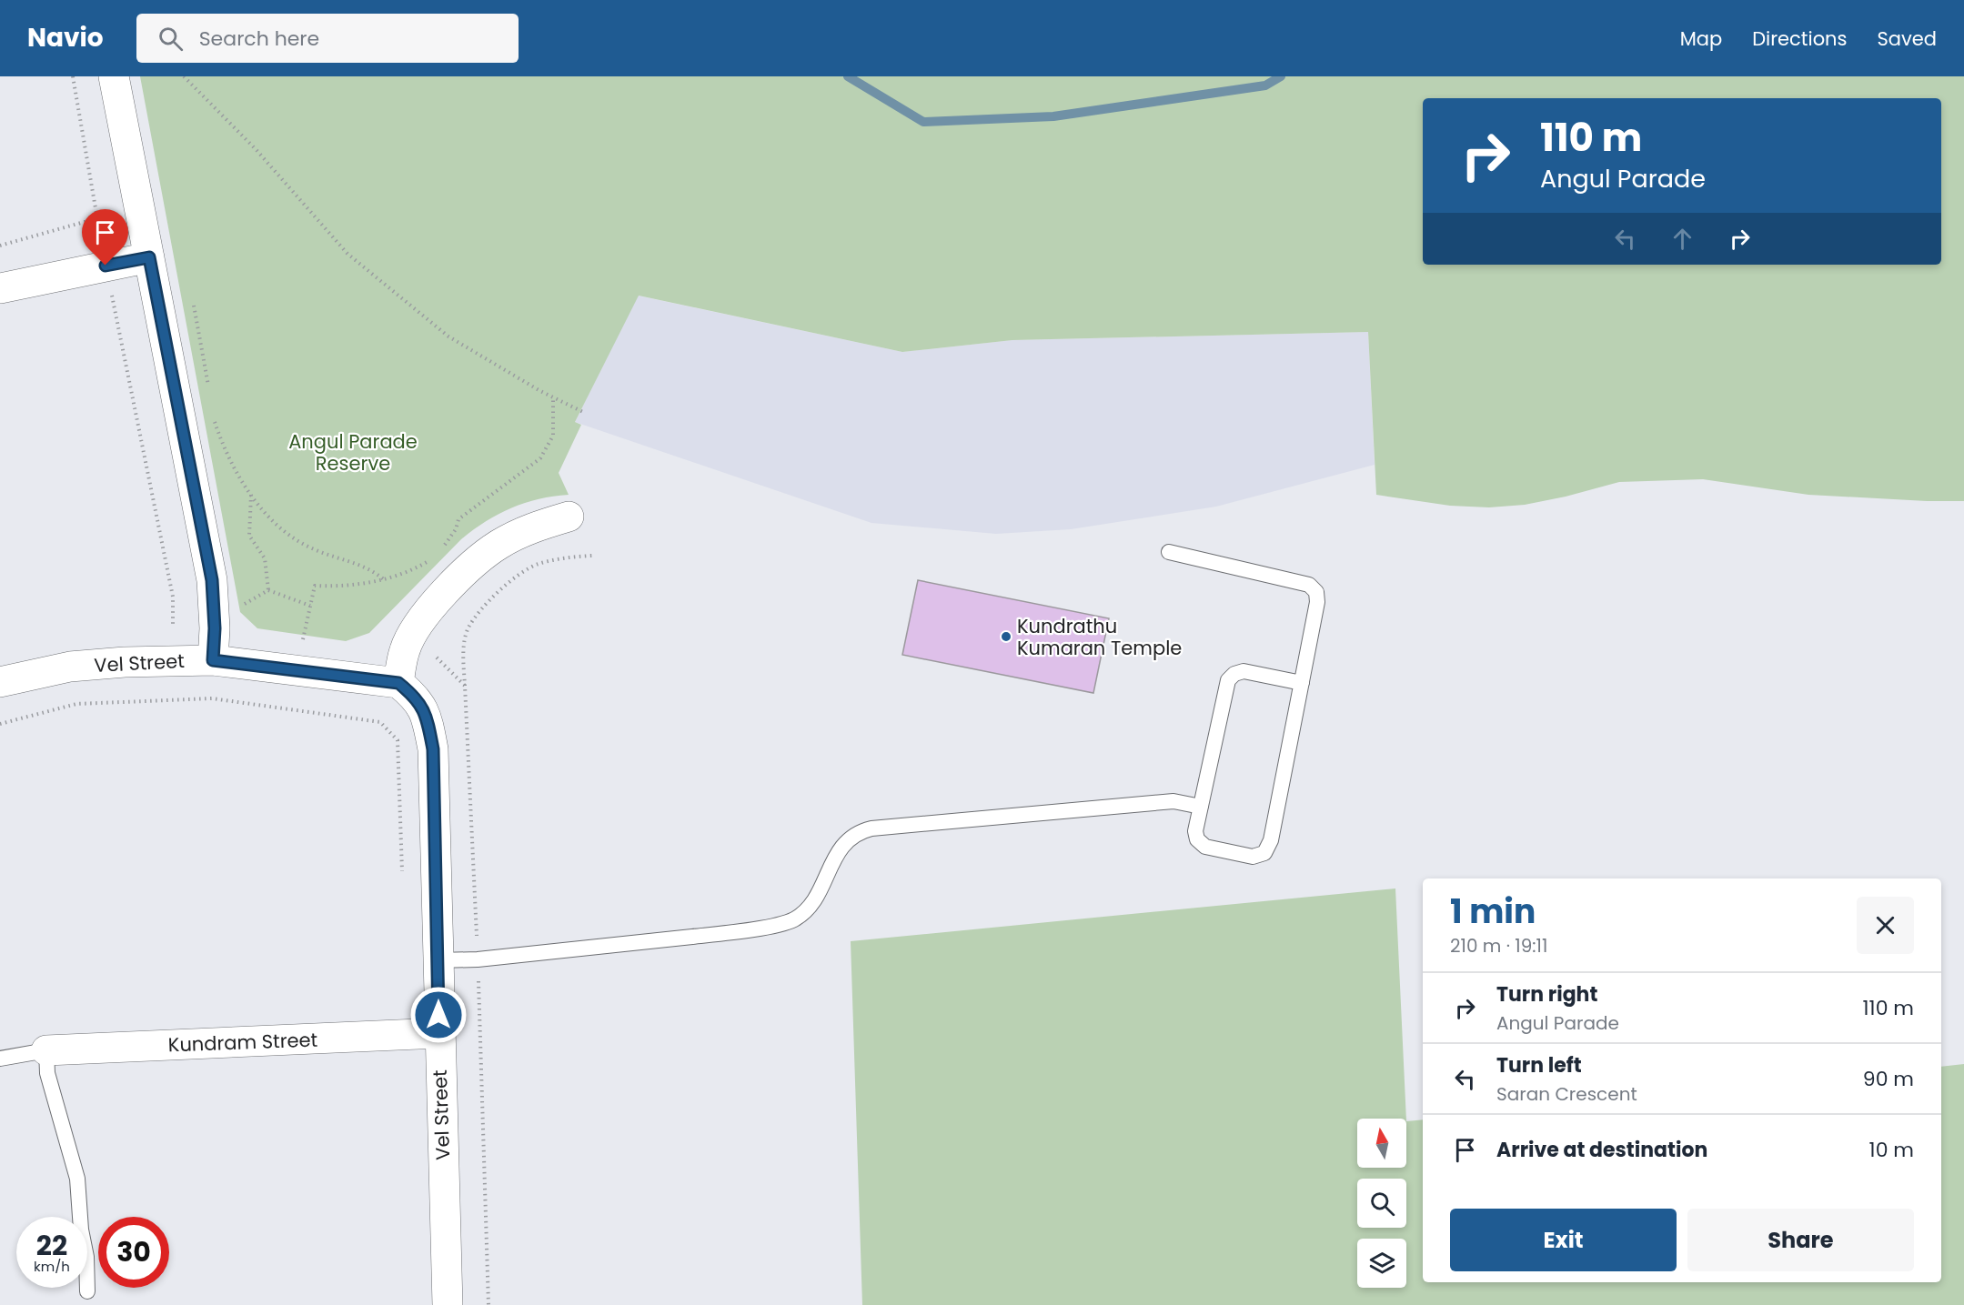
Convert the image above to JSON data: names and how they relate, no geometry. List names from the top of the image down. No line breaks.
{"streets":{"street":["Vel Street","Kundram Street"]},"crossings":[["Vel Street","Kundram Street"]],"parks":["Angul Parade Reserve"],"places":["Kundrathu Kumaran Temple"],"north":"top","page":{"header":"Navio","search":"Search here","nav":["Map","Directions","Saved"],"turn":["110 m","Angul Parade"],"heading":["1 min","210 m · 19:11"],"list":[{"name":"Turn right","note":"Angul Parade","value":"110 m"},{"name":"Turn left","note":"Saran Crescent","value":"90 m"},{"name":"Arrive at destination","value":"10 m"}],"buttons":["Exit","Share"],"speed":"22 km/h","limit":"30"}}
